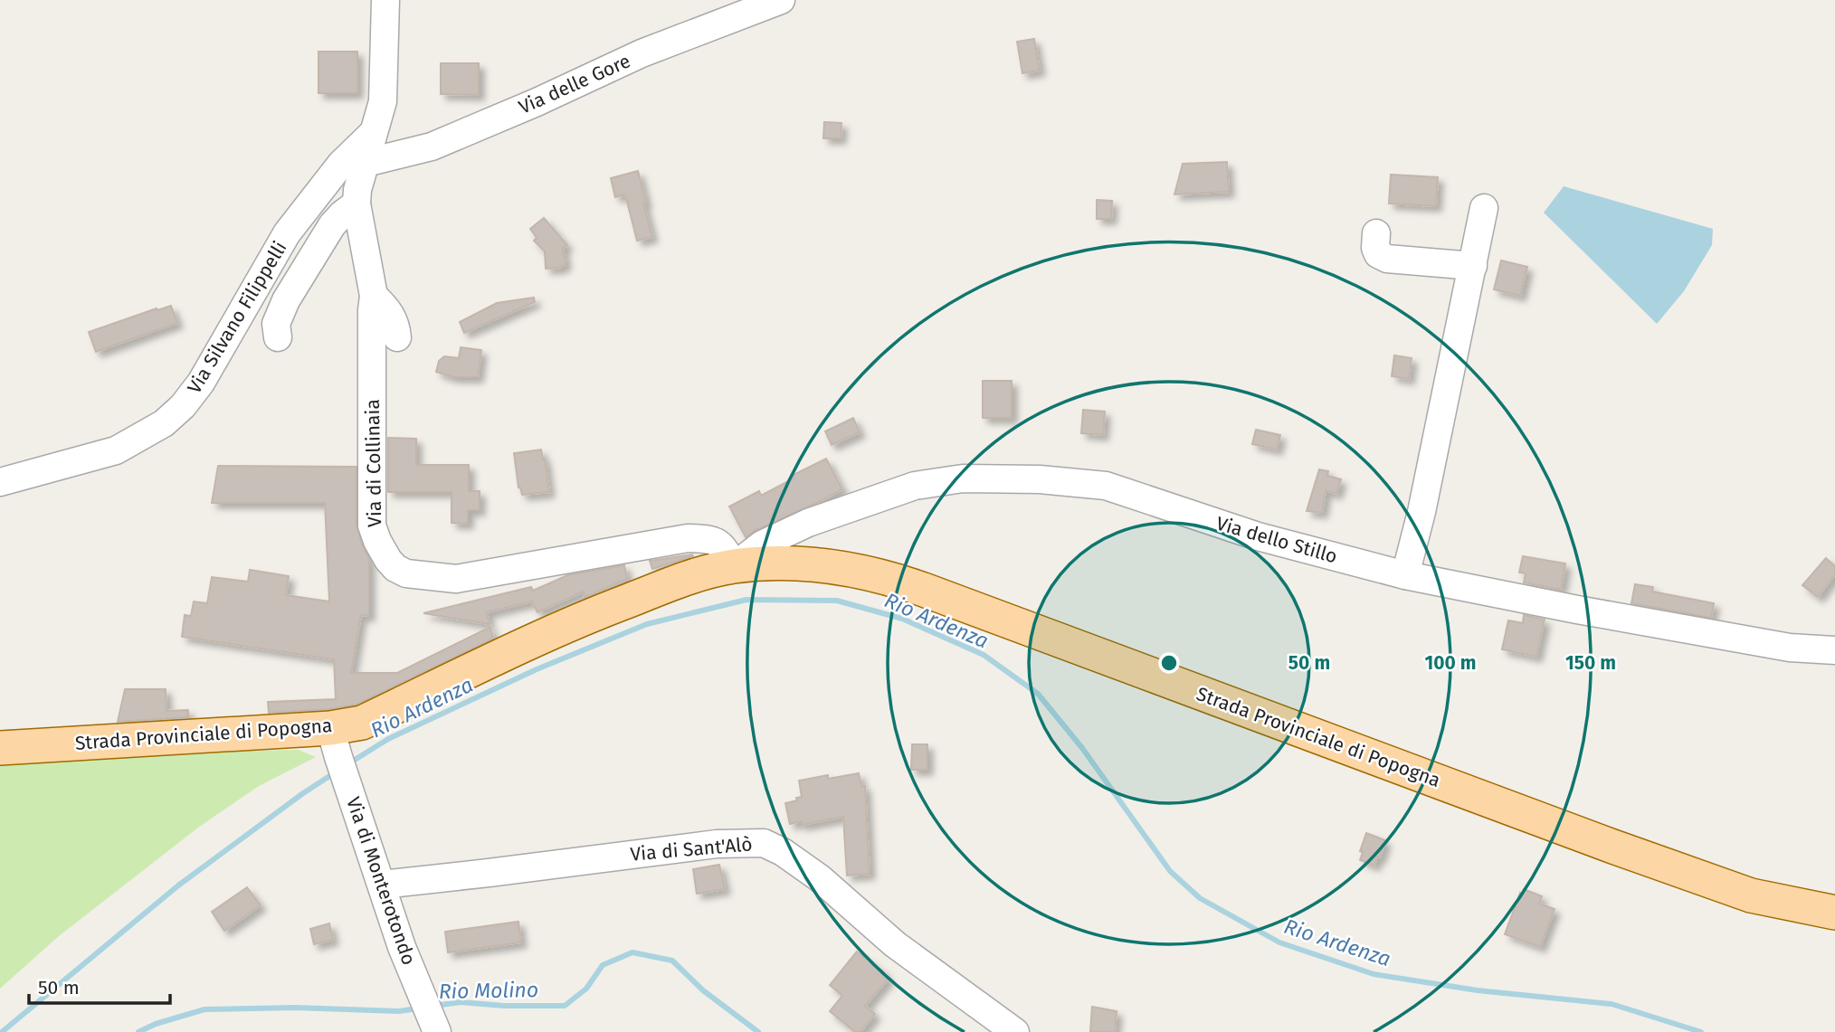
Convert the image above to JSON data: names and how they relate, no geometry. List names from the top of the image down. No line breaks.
{"streets":{"main road":["Strada Provinciale di Popogna"],"street":["Via delle Gore","Via Silvano Filippelli","Via di Collinaia","Via dello Stillo","Via di Sant'Alò","Via di Monterotondo"]},"crossings":[["Via delle Gore","Via di Collinaia"],["Via Silvano Filippelli","Via di Collinaia"],["Via di Collinaia","Via dello Stillo"],["Via di Collinaia","Strada Provinciale di Popogna"],["Via dello Stillo","Strada Provinciale di Popogna"],["Strada Provinciale di Popogna","Via di Monterotondo"],["Via di Sant'Alò","Via di Monterotondo"]],"water":["Rio Ardenza","Rio Molino"],"scale_bar":"50 m","rings":["50 m","100 m","150 m"]}
